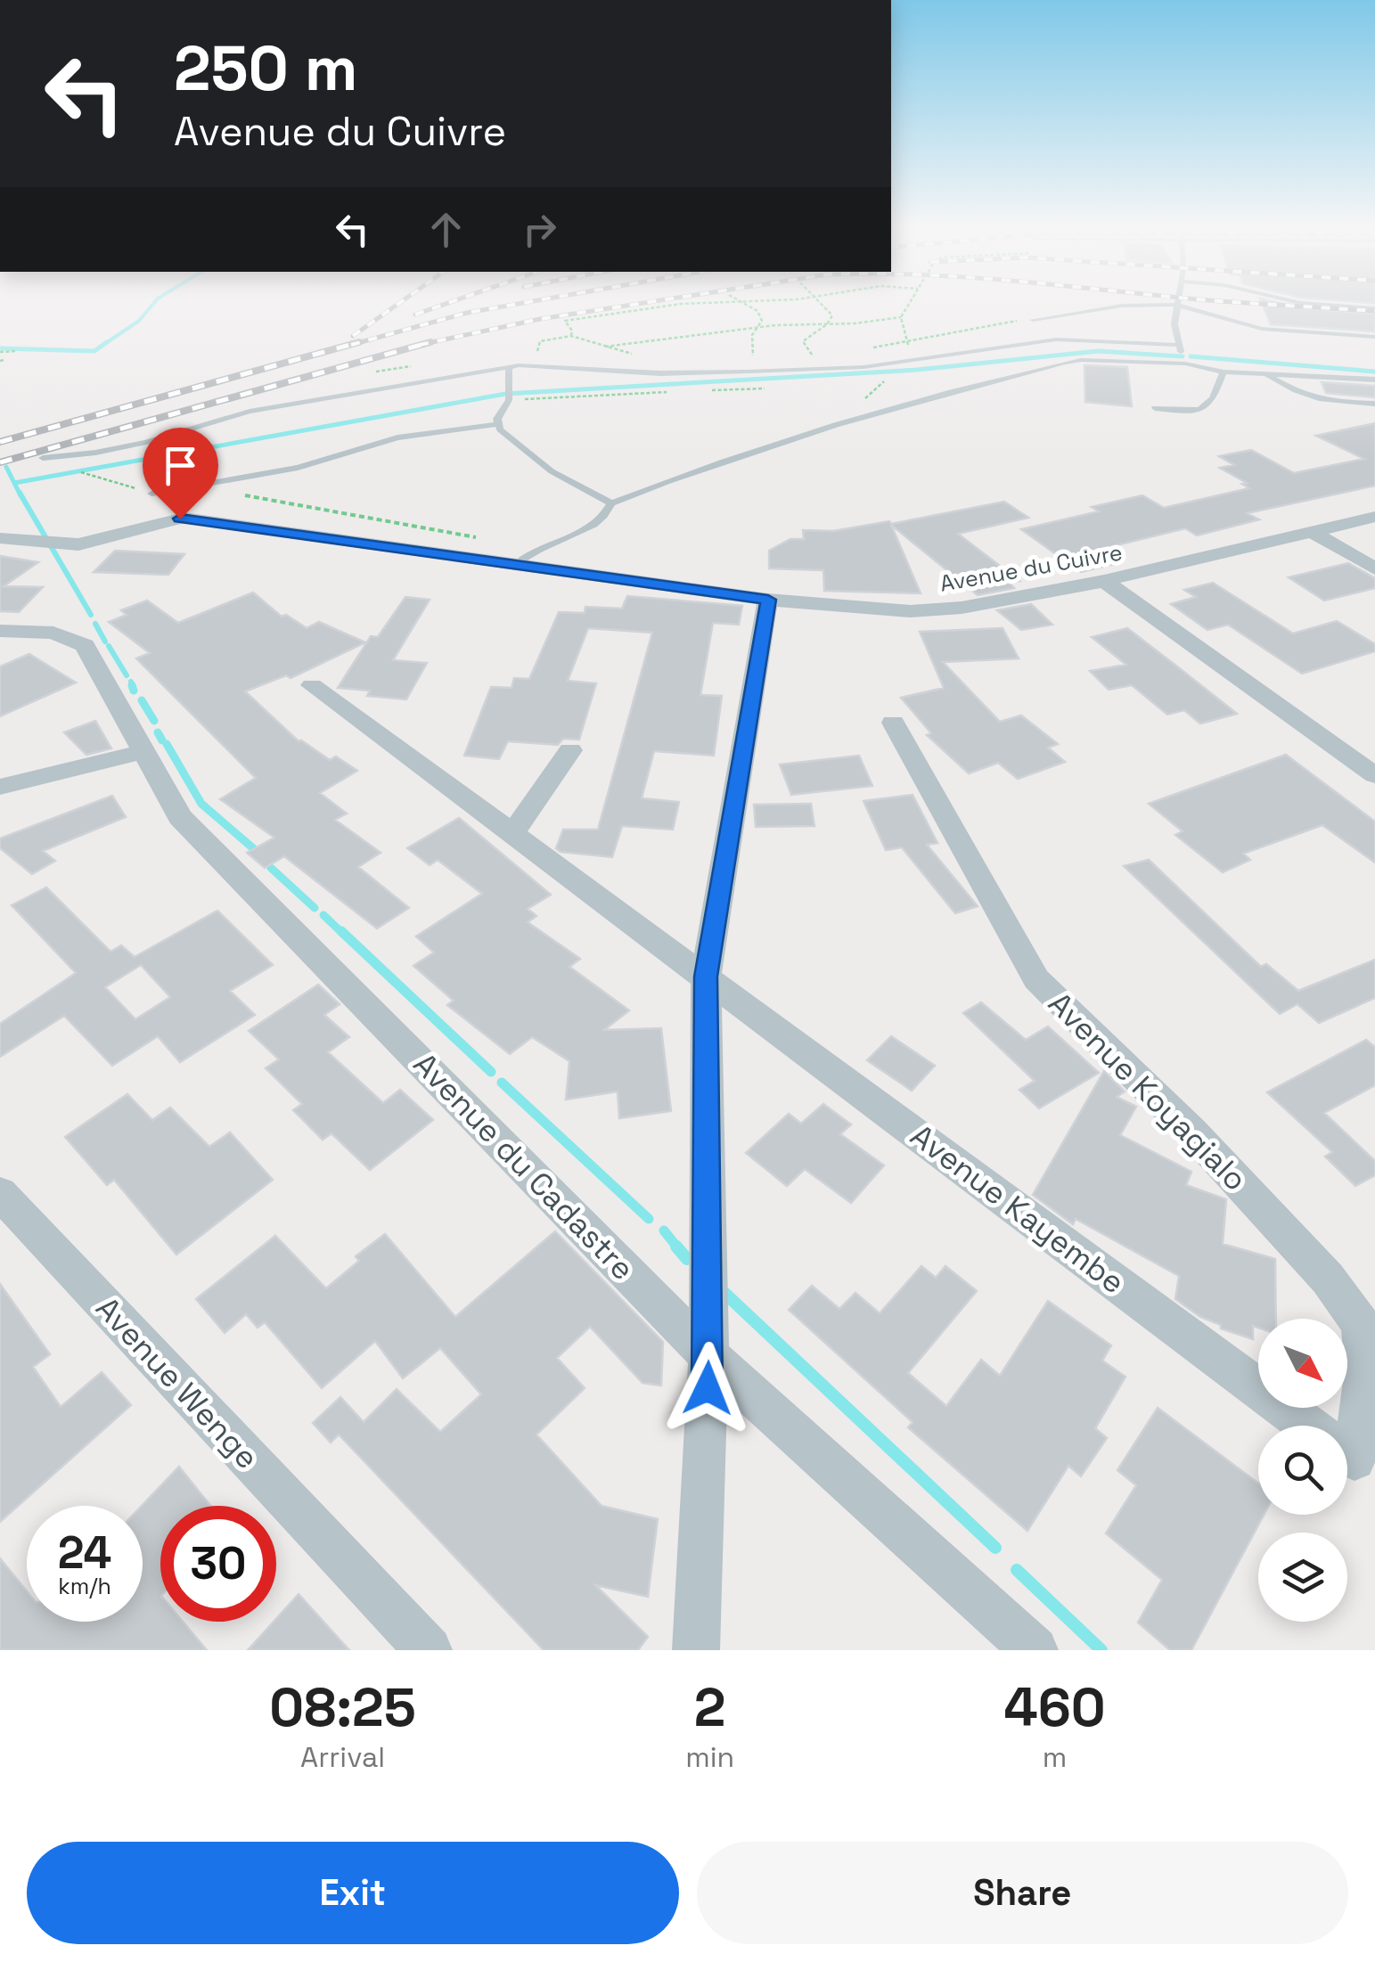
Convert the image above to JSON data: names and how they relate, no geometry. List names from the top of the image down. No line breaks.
{"streets":{"street":["Avenue du Cuivre","Avenue Koyagialo","Avenue du Cadastre","Avenue Kayembe","Avenue Wenge"]},"north":"bottom right","page":{"turn":["250 m","Avenue du Cuivre"],"speed":"24 km/h","limit":"30","eta":["08:25","Arrival","2","min","460","m"],"buttons":["Exit","Share"]}}
